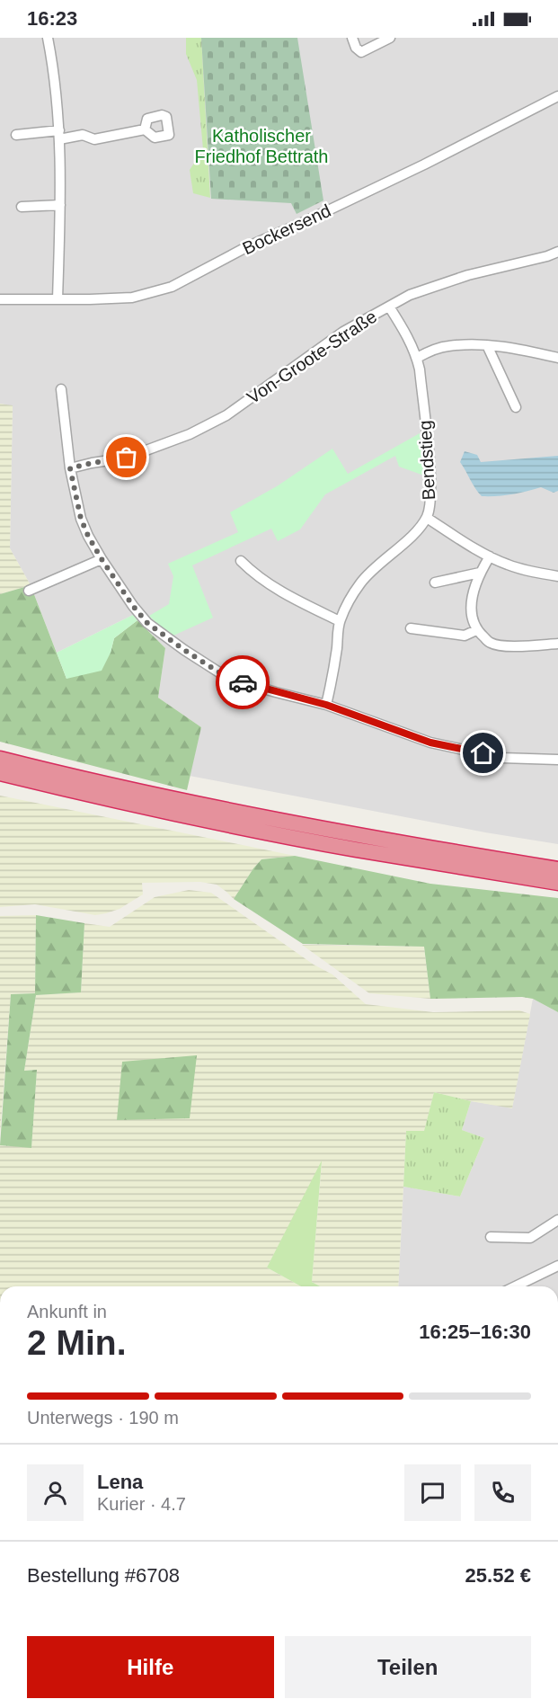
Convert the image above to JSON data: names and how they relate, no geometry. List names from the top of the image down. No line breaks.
{"streets":{"street":["Bockersend","Von-Groote-Straße","Bendstieg"]},"crossings":[["Von-Groote-Straße","Bendstieg"]],"parks":["Katholischer Friedhof Bettrath"],"page":{"status":"16:23","heading":["2 Min.","Ankunft in","16:25–16:30"],"panel":["Lena","Kurier · 4.7","Bestellung #6708","25.52 €"],"bar":"Unterwegs · 190 m","buttons":["Hilfe","Teilen"]}}
